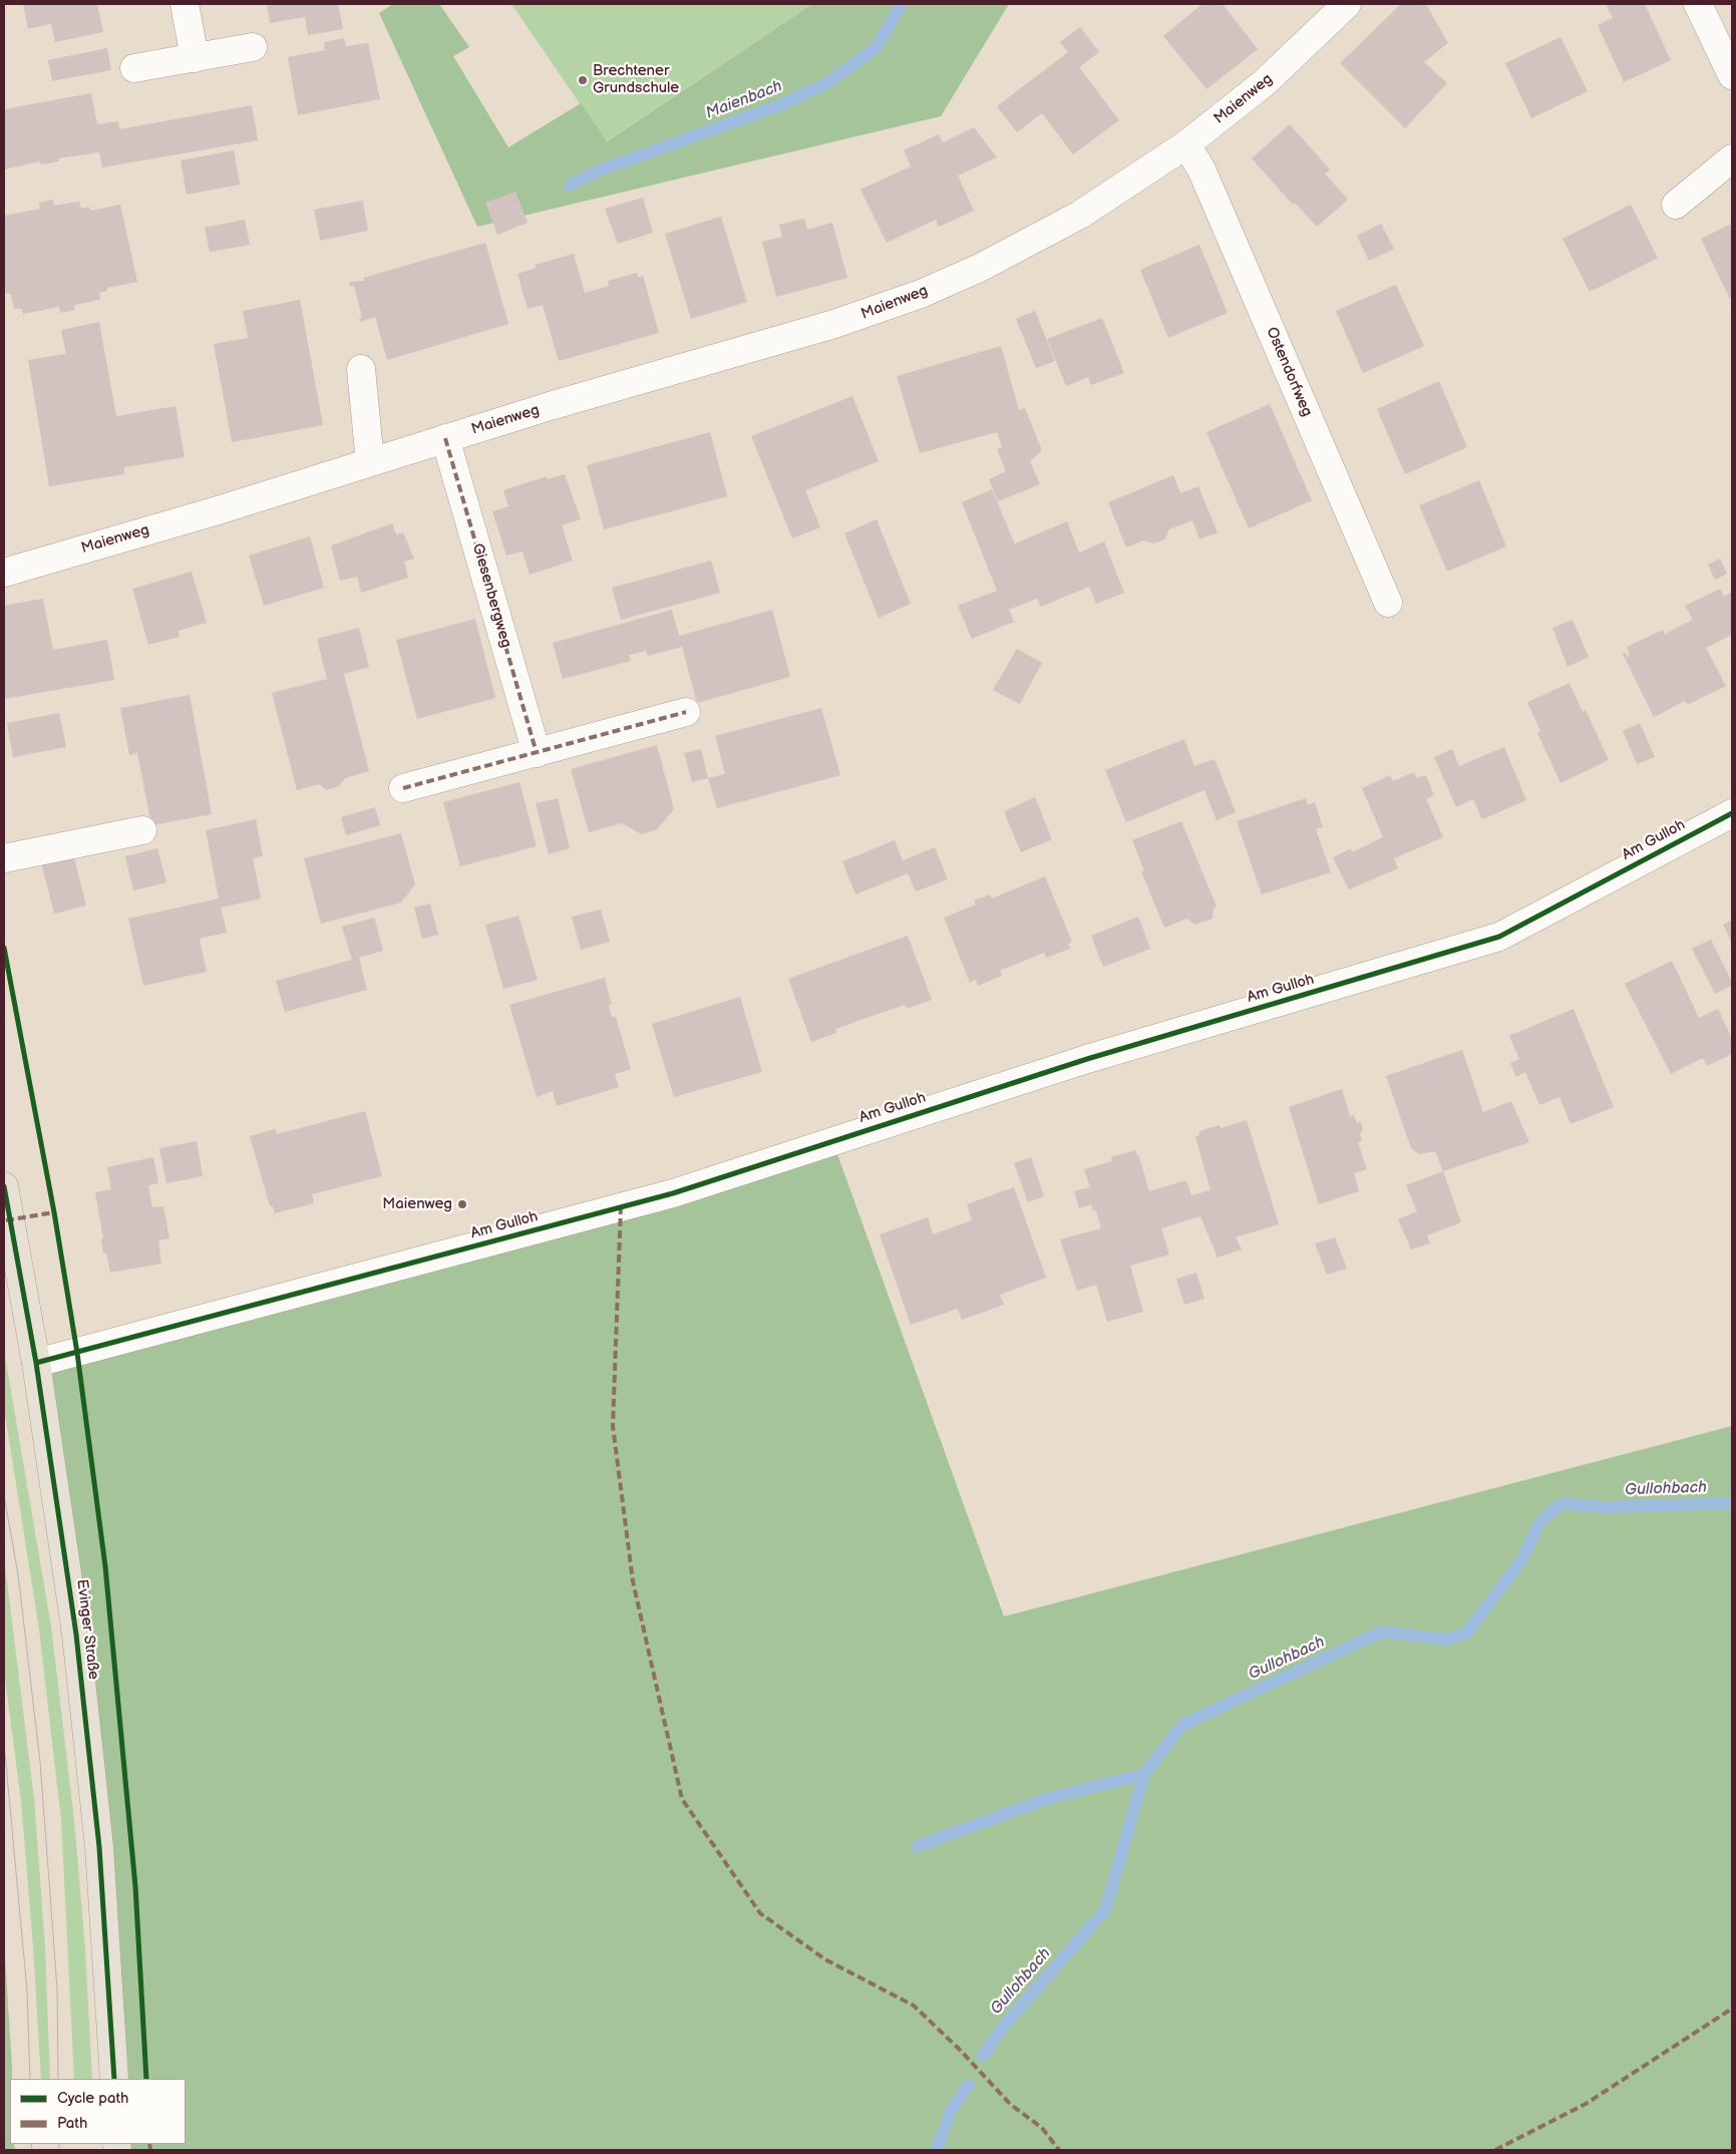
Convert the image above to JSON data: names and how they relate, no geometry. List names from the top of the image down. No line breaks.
{"streets":{"main road":["Evinger Straße"],"street":["Maienweg","Ostendorfweg","Giesenbergweg","Am Gulloh"]},"crossings":[["Maienweg","Ostendorfweg"],["Maienweg","Giesenbergweg"],["Am Gulloh","Evinger Straße"]],"water":["Maienbach","Gullohbach"],"places":["Brechtener Grundschule","Maienweg"],"legend":["Cycle path","Path"]}
